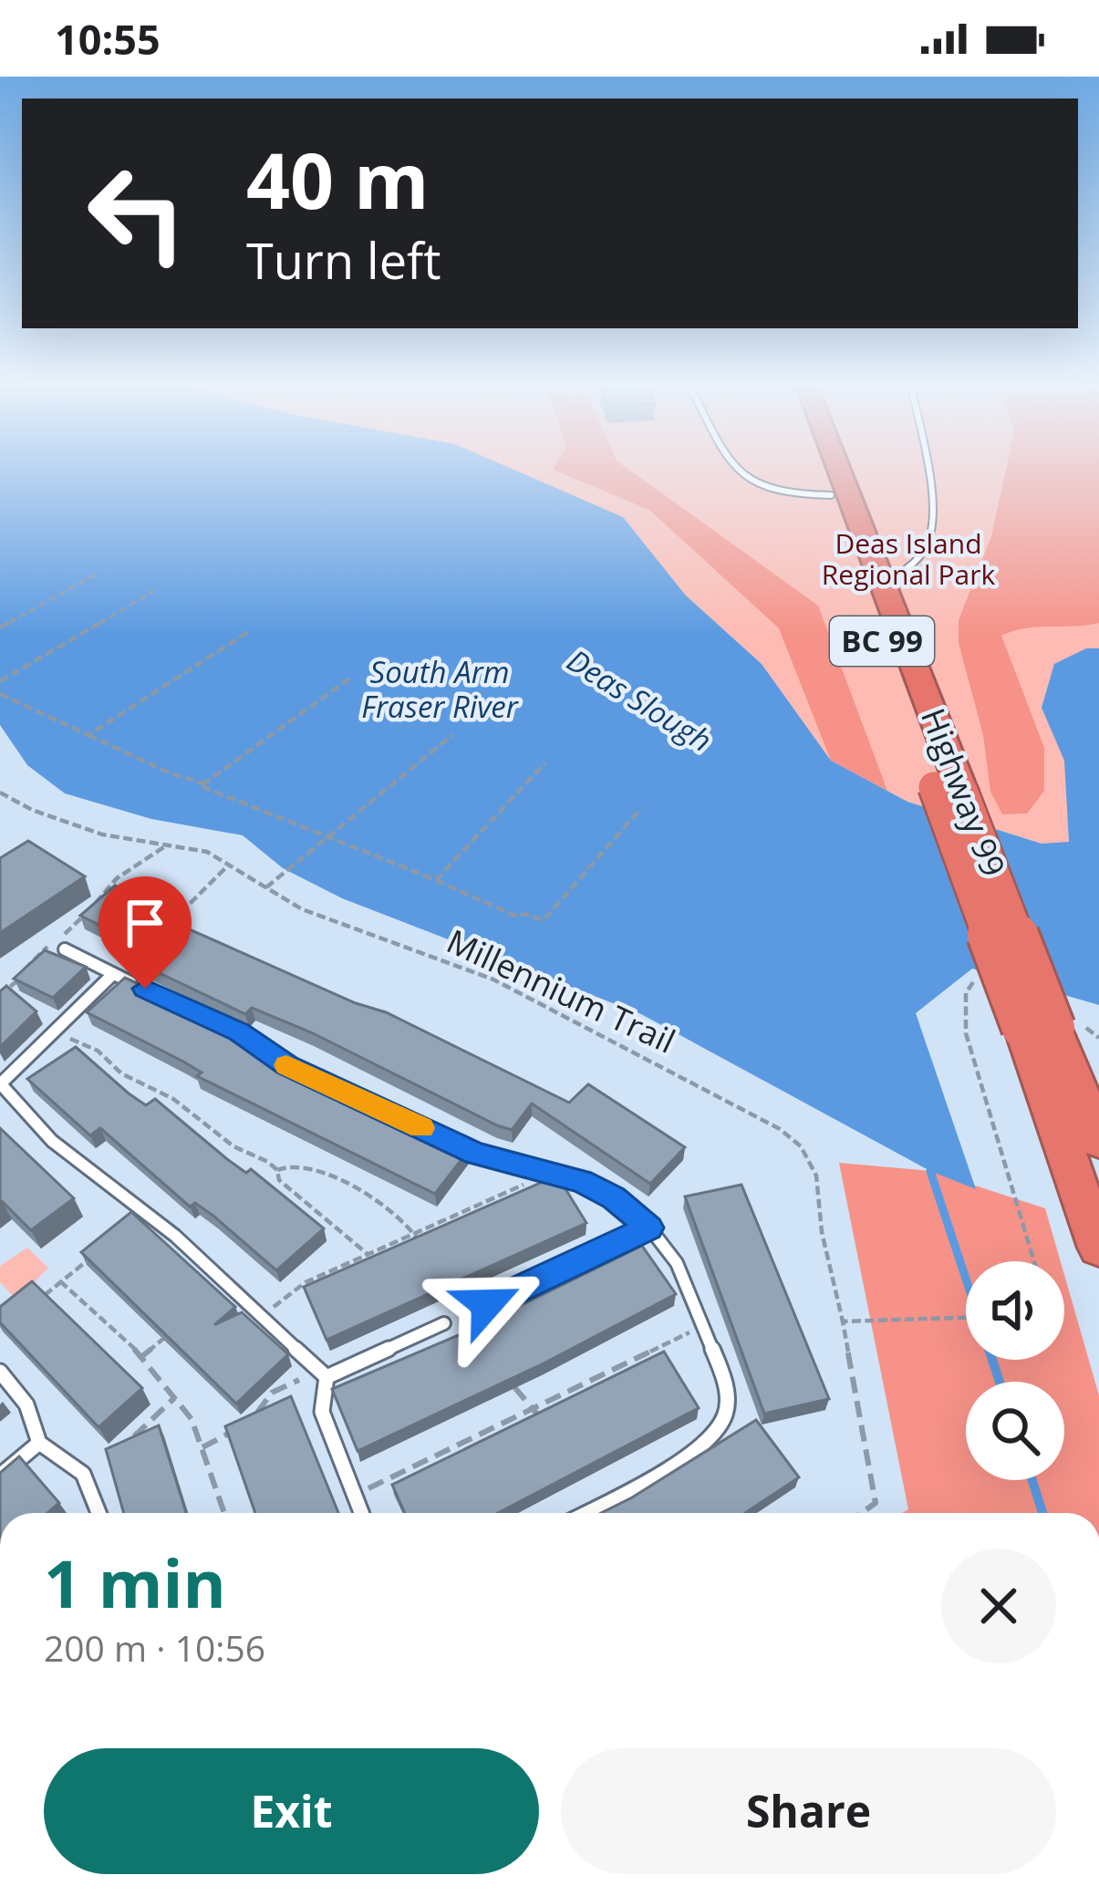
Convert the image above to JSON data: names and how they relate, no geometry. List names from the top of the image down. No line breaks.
{"streets":{"highway":["BC 99","Highway 99"],"path":["Millennium Trail"]},"water":["South Arm Fraser River","Deas Slough"],"parks":["Deas Island Regional Park"],"page":{"status":"10:55","turn":["40 m","Turn left"],"heading":["1 min","200 m · 10:56"],"buttons":["Exit","Share"]}}
